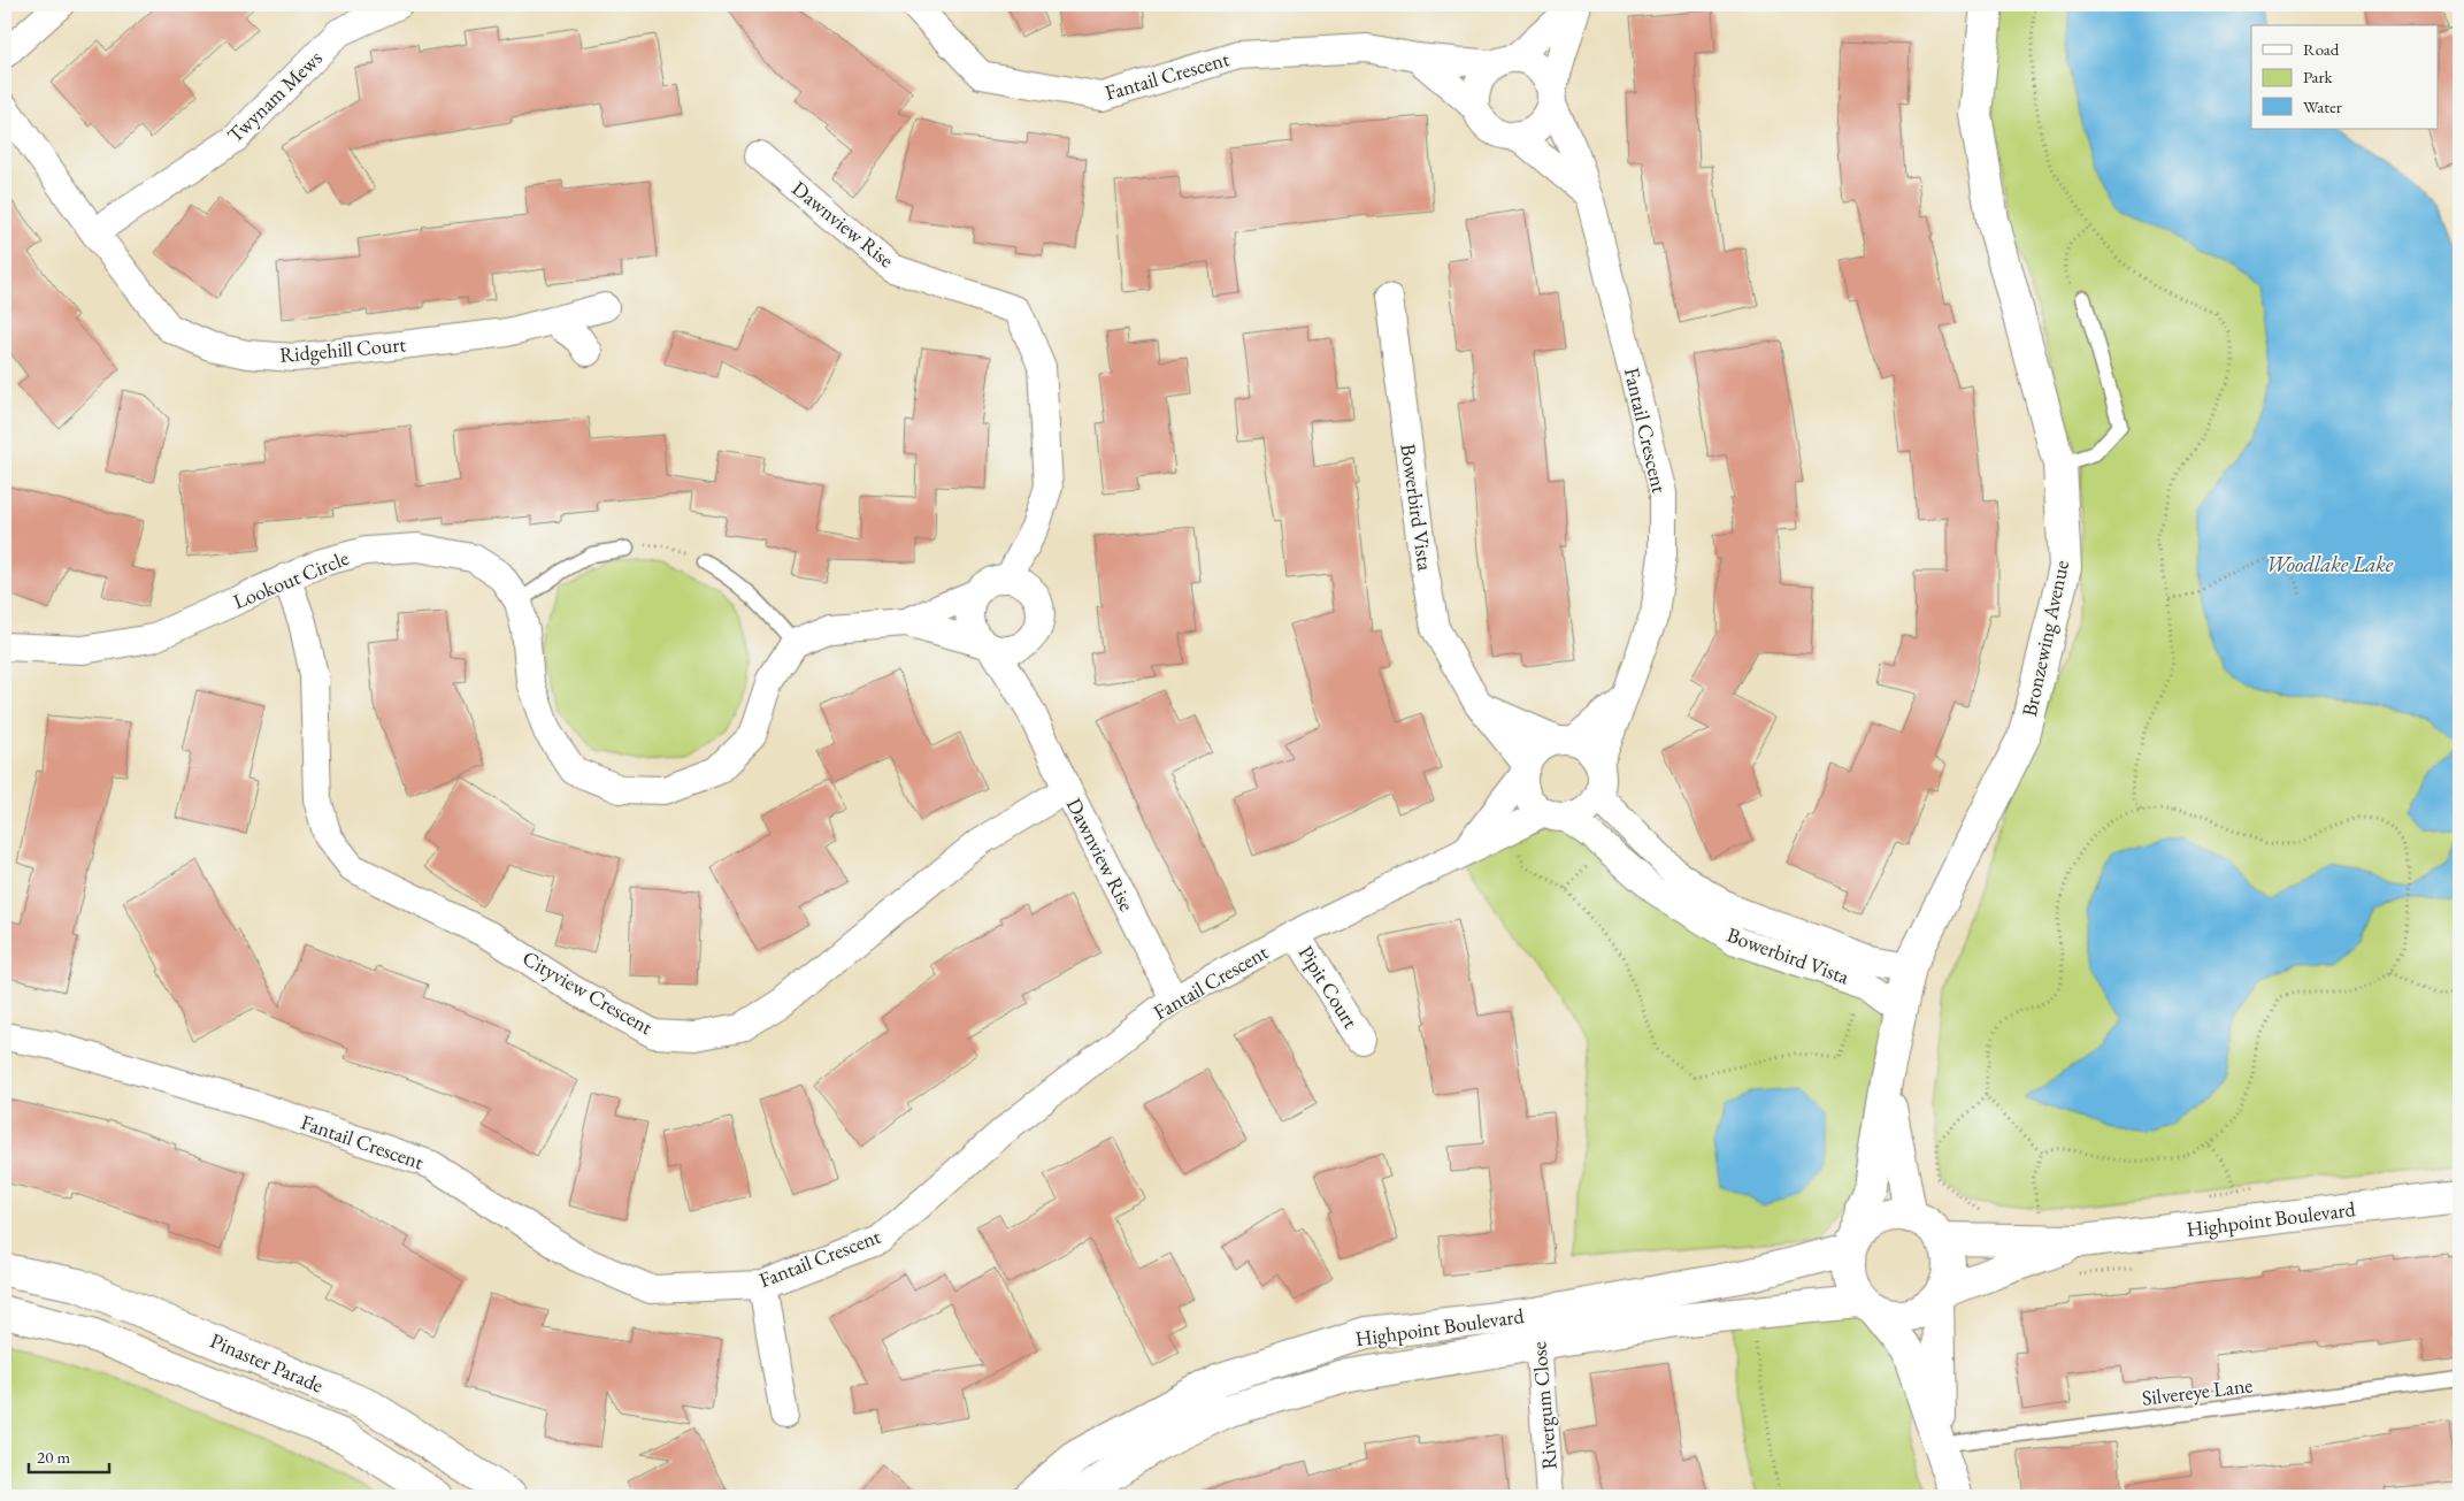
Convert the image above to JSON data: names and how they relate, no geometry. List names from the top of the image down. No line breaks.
{"streets":{"street":["Fantail Crescent","Twynam Mews","Dawnview Rise","Ridgehill Court","Bowerbird Vista","Lookout Circle","Bronzewing Avenue","Pipit Court","Cityview Crescent","Highpoint Boulevard","Pinaster Parade","Rivergum Close"],"lane":["Silvereye Lane"]},"crossings":[["Fantail Crescent","Dawnview Rise"],["Fantail Crescent","Bowerbird Vista"],["Fantail Crescent","Pipit Court"],["Twynam Mews","Ridgehill Court"],["Dawnview Rise","Cityview Crescent"],["Bowerbird Vista","Bronzewing Avenue"],["Lookout Circle","Cityview Crescent"],["Bronzewing Avenue","Highpoint Boulevard"],["Highpoint Boulevard","Rivergum Close"]],"water":["Woodlake Lake"],"legend":["Road","Park","Water"],"scale_bar":"20 m"}
